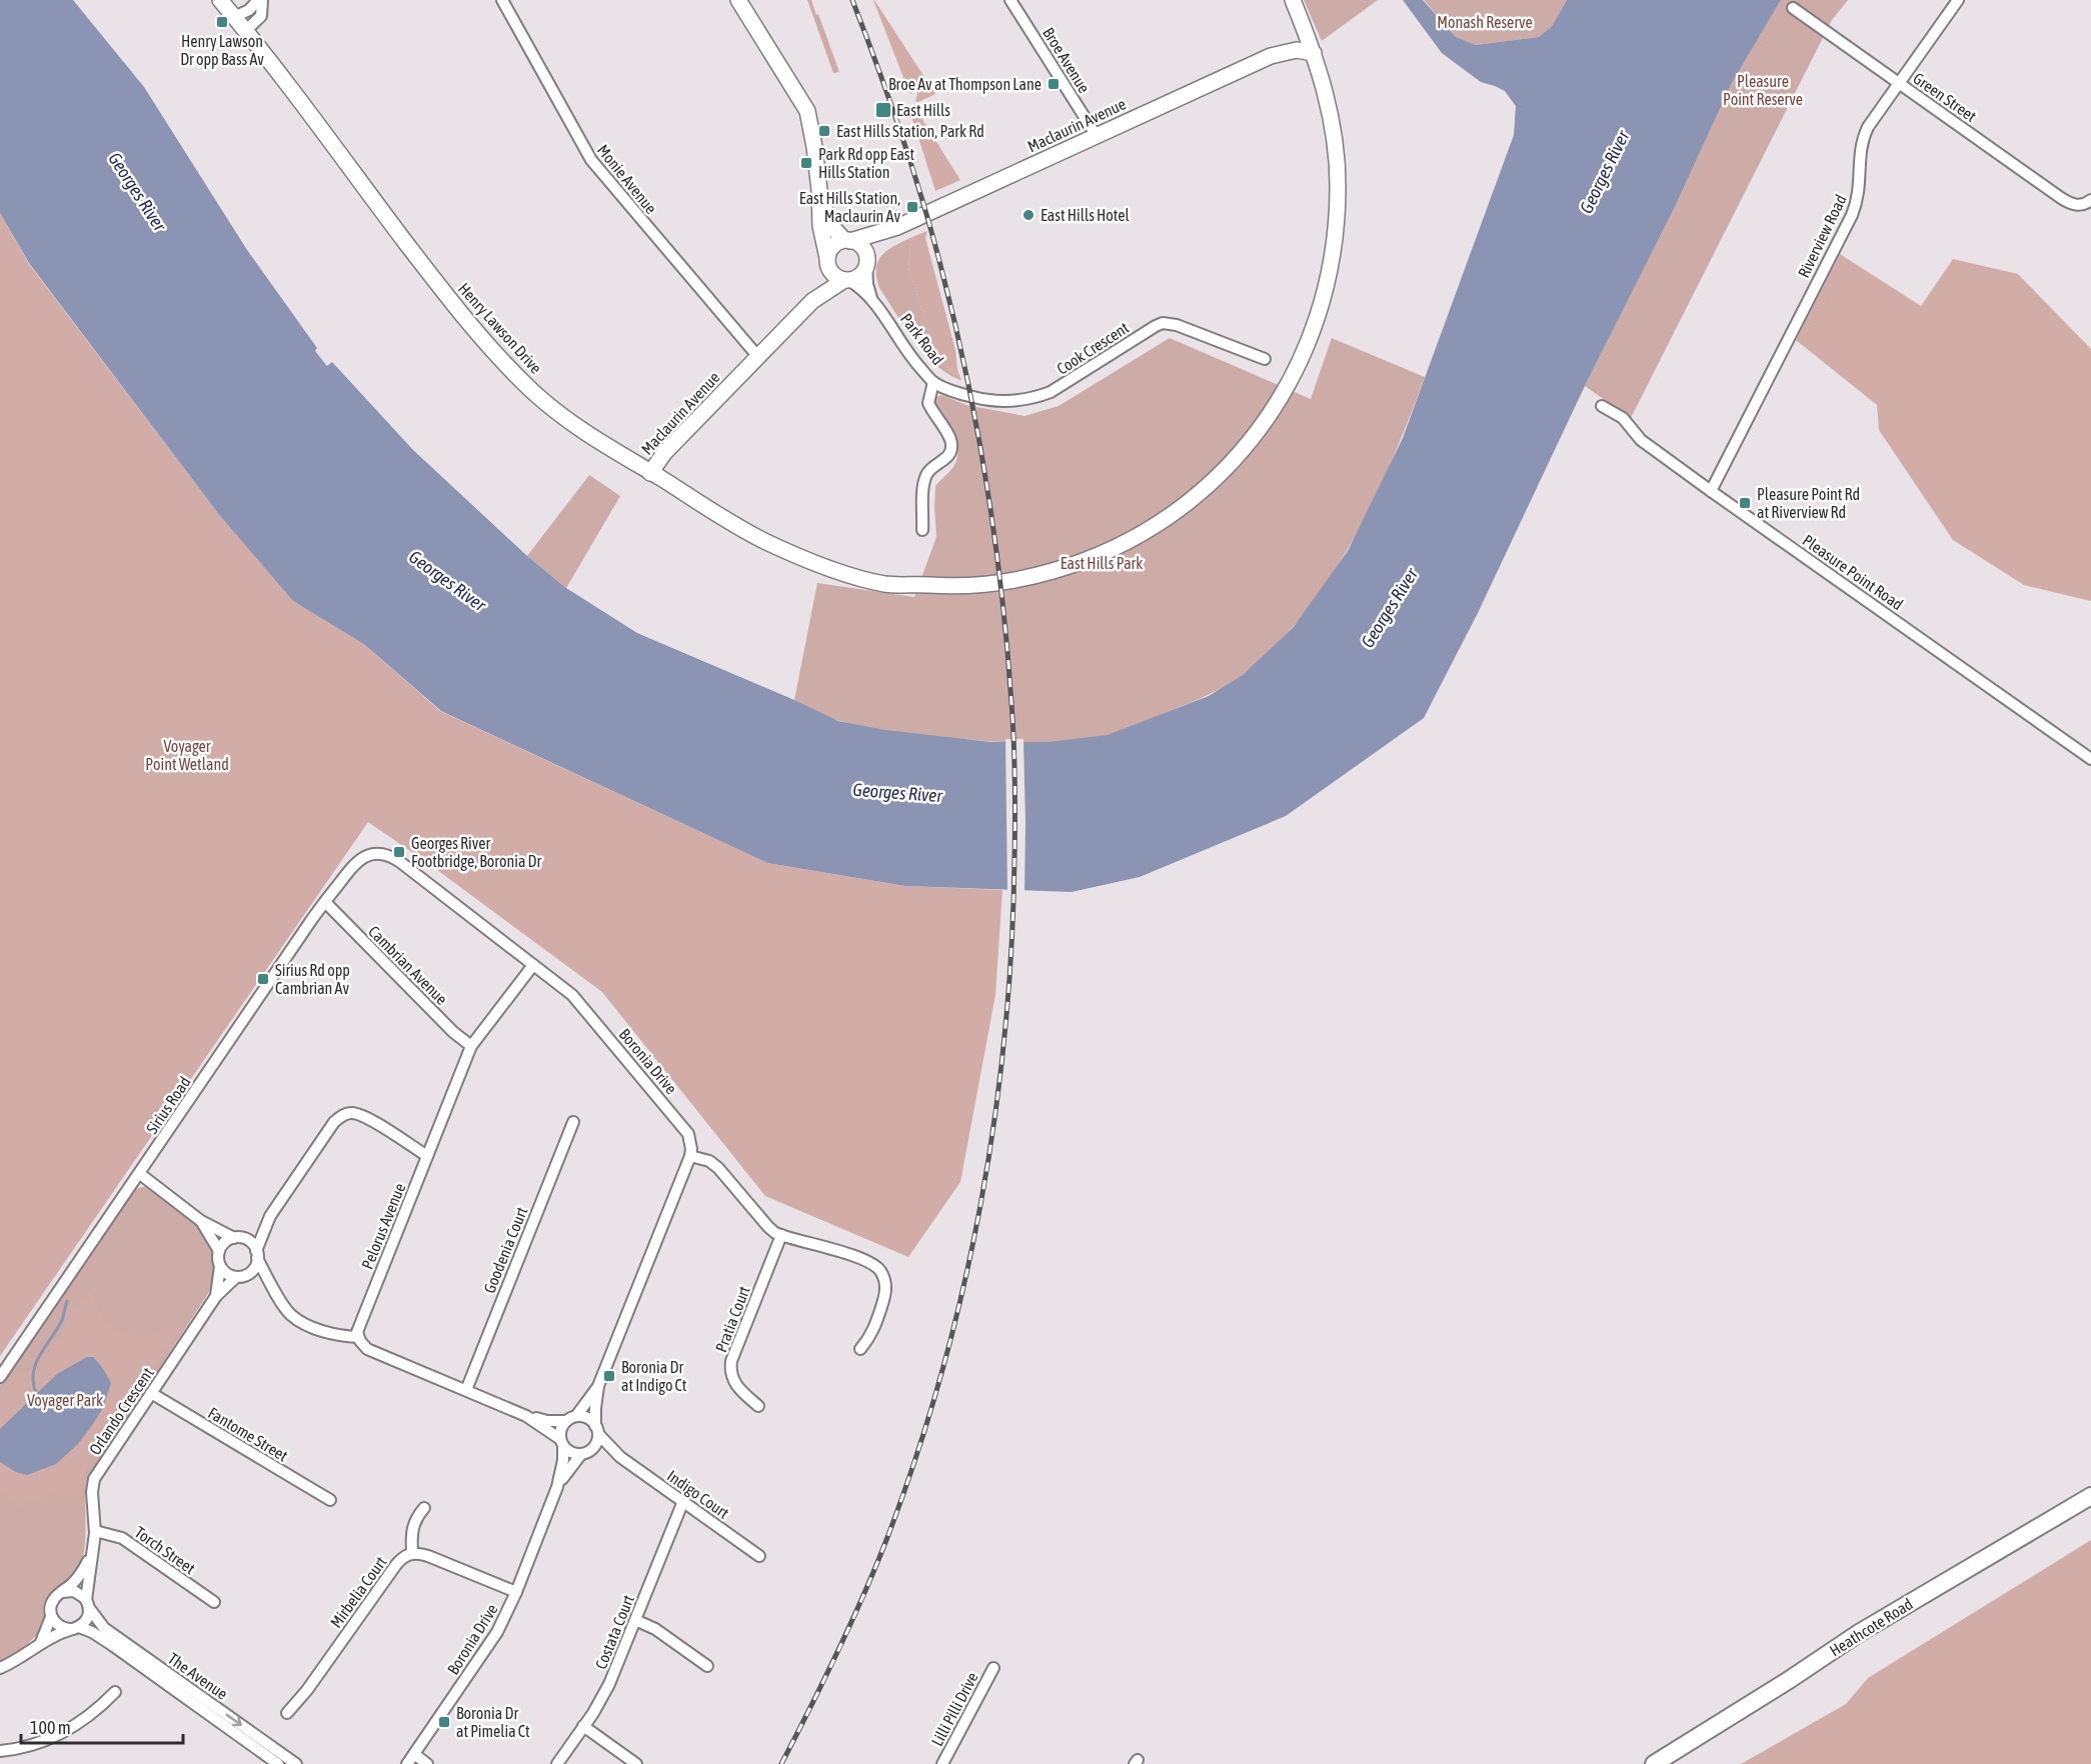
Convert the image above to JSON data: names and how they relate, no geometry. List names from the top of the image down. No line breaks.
{"streets":{"main road":["Maclaurin Avenue","Henry Lawson Drive","Heathcote Road"],"street":["Broe Avenue","Green Street","Monie Avenue","Riverview Road","Park Road","Cook Crescent","Pleasure Point Road","Cambrian Avenue","Boronia Drive","Sirius Road","Pelorus Avenue","Goodenia Court","Pratia Court","Orlando Crescent","Fantome Street","Indigo Court","Torch Street","Mirbelia Court","Costata Court","The Avenue","Lilli Pilli Drive"]},"crossings":[["Broe Avenue","Maclaurin Avenue"],["Green Street","Riverview Road"],["Maclaurin Avenue","Monie Avenue"],["Maclaurin Avenue","Henry Lawson Drive"],["Maclaurin Avenue","Park Road"],["Riverview Road","Pleasure Point Road"],["Park Road","Cook Crescent"],["Cambrian Avenue","Sirius Road"],["Cambrian Avenue","Pelorus Avenue"],["Boronia Drive","Sirius Road"],["Boronia Drive","Pelorus Avenue"],["Boronia Drive","Indigo Court"],["Orlando Crescent","Fantome Street"],["Orlando Crescent","Torch Street"],["Orlando Crescent","The Avenue"],["Indigo Court","Costata Court"]],"water":["Georges River"],"parks":["Monash Reserve","Pleasure Point Reserve","East Hills Park","Voyager Point Wetland","Voyager Park"],"places":{"transit":["Henry Lawson Dr opp Bass Av","Broe Av at Thompson Lane","East Hills","East Hills Station, Park Rd","Park Rd opp East Hills Station","East Hills Station, Maclaurin Av","Pleasure Point Rd at Riverview Rd","Georges River Footbridge, Boronia Dr","Sirius Rd opp Cambrian Av","Boronia Dr at Indigo Ct","Boronia Dr at Pimelia Ct"],"other":["East Hills Hotel"]},"scale_bar":"100 m"}
